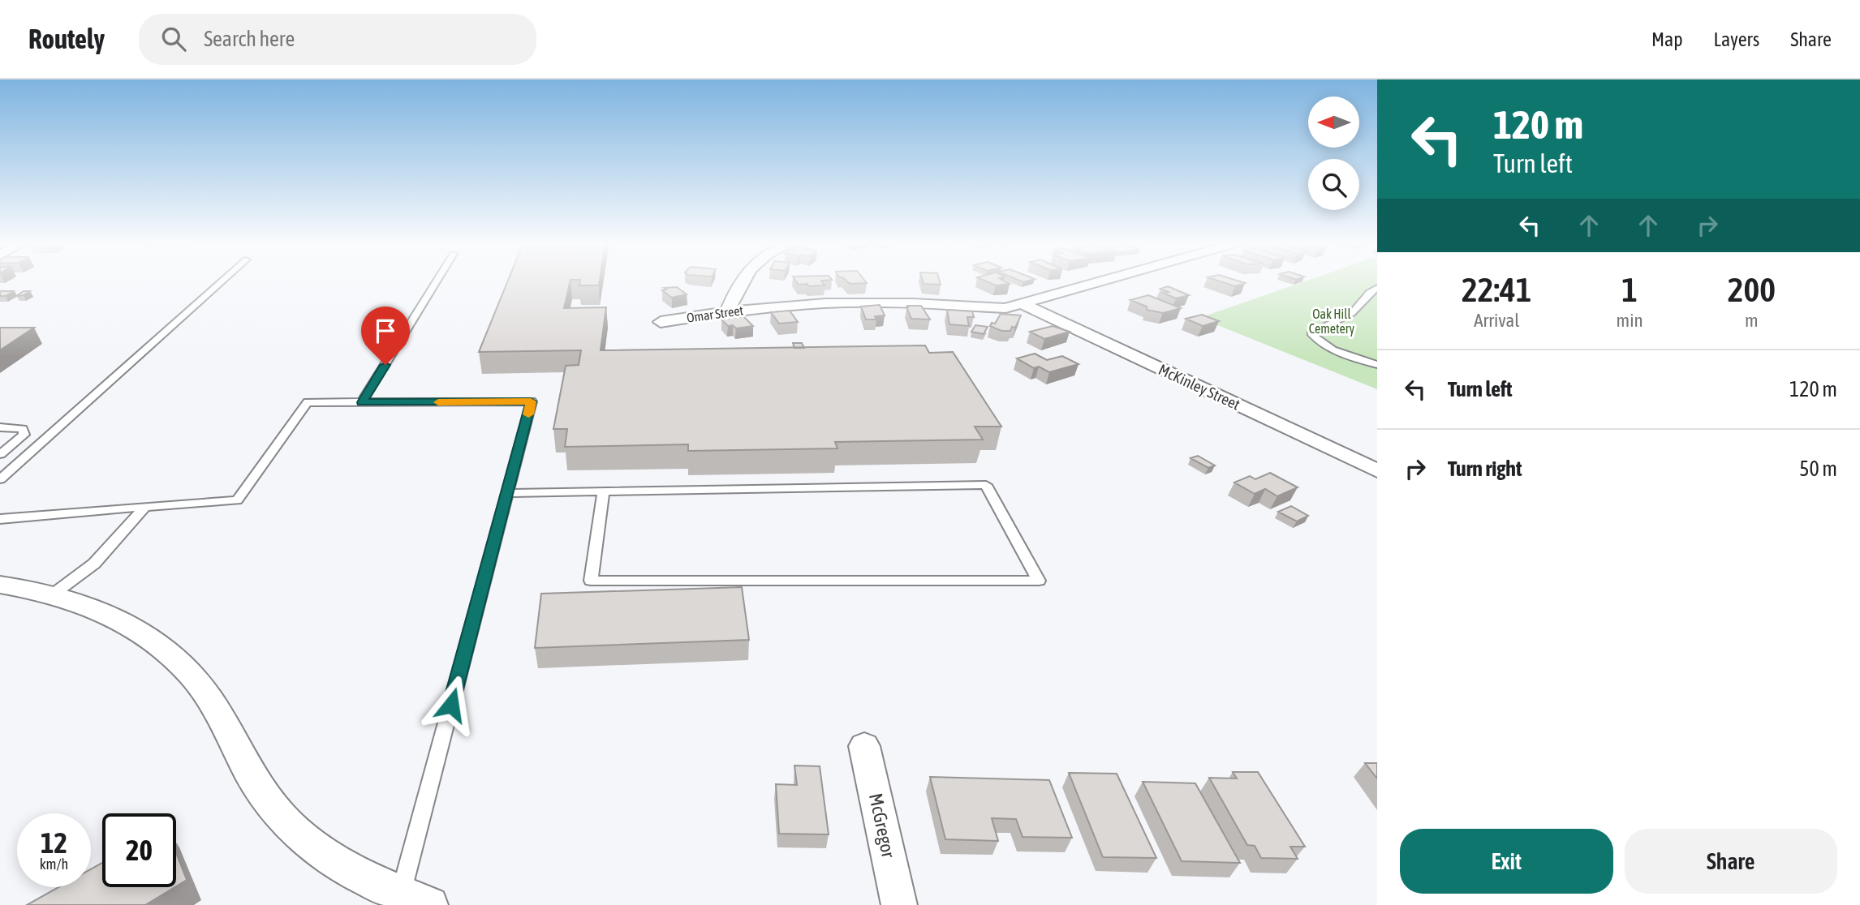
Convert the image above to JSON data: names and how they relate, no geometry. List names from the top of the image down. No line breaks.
{"streets":{"street":["Omar Street","McKinley Street","McGregor"]},"crossings":[["Omar Street","McKinley Street"]],"parks":["Oak Hill Cemetery"],"north":"left","page":{"header":"Routely","search":"Search here","nav":["Map","Layers","Share"],"turn":["120 m","Turn left"],"eta":["22:41","Arrival","1","min","200","m"],"list":[{"name":"Turn left","value":"120 m"},{"name":"Turn right","value":"50 m"}],"speed":"12 km/h","limit":"20","buttons":["Exit","Share"]}}
